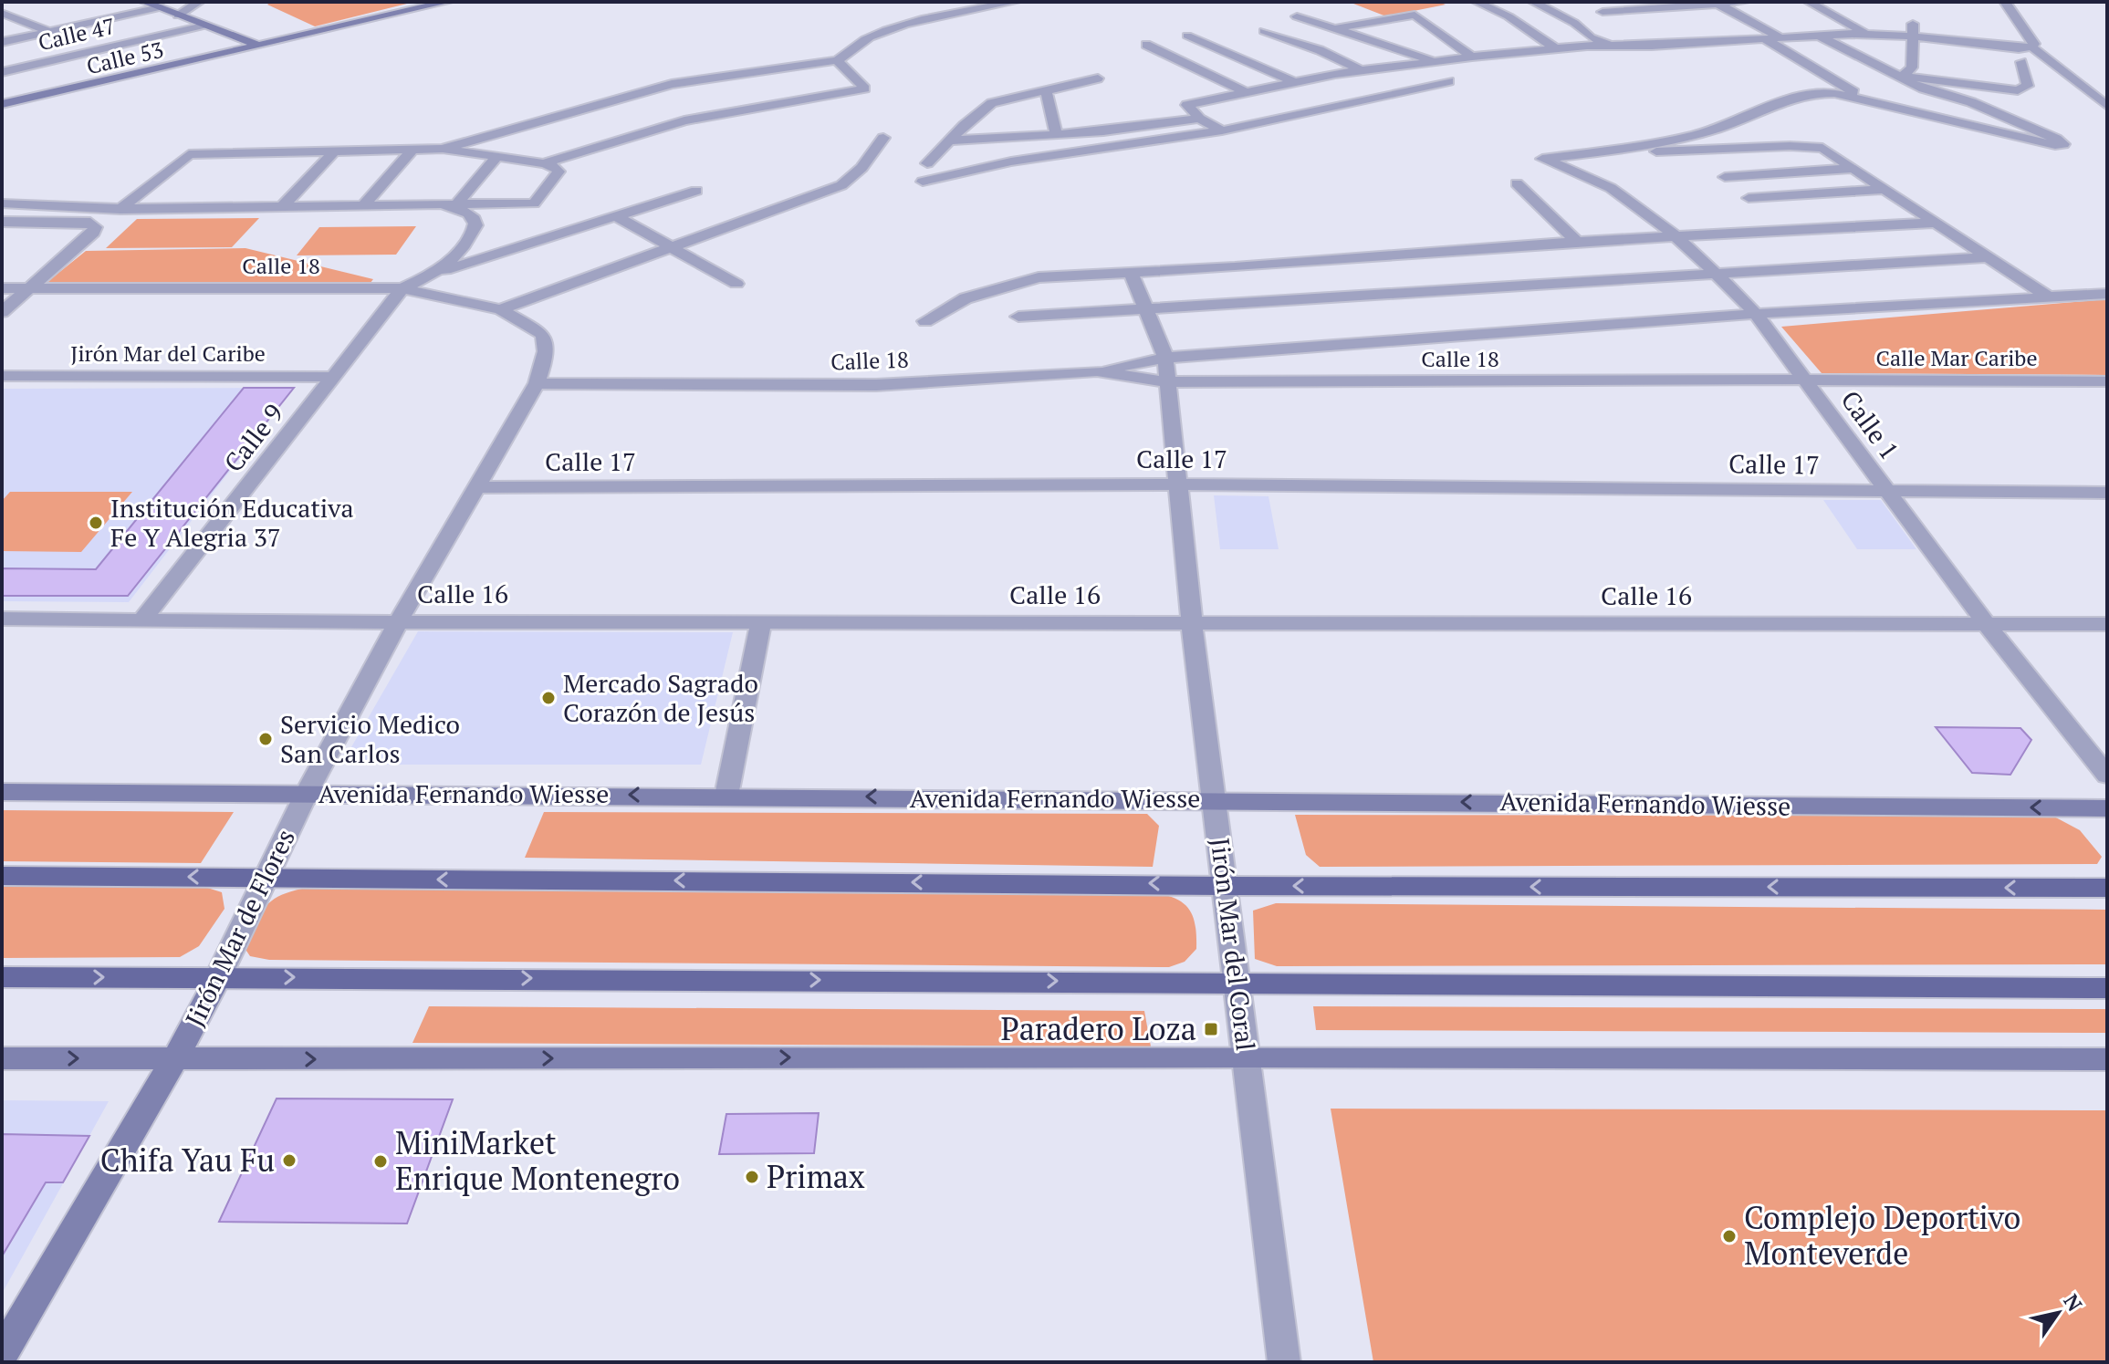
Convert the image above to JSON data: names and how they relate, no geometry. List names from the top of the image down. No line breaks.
{"streets":{"main road":["Calle 53","Avenida Fernando Wiesse","Jirón Mar de Flores"],"street":["Calle 47","Calle 18","Jirón Mar del Caribe","Calle Mar Caribe","Calle 1","Calle 9","Calle 17","Calle 16","Jirón Mar del Coral"]},"crossings":[["Calle 18","Calle Mar Caribe"],["Calle 18","Calle 1"],["Calle 18","Calle 9"],["Calle 18","Jirón Mar de Flores"],["Calle 18","Jirón Mar del Coral"],["Jirón Mar del Caribe","Calle 9"],["Calle Mar Caribe","Calle 1"],["Calle 1","Calle 17"],["Calle 1","Calle 16"],["Calle 9","Calle 16"],["Calle 17","Jirón Mar de Flores"],["Calle 17","Jirón Mar del Coral"],["Calle 16","Jirón Mar de Flores"],["Calle 16","Jirón Mar del Coral"],["Avenida Fernando Wiesse","Jirón Mar de Flores"],["Avenida Fernando Wiesse","Jirón Mar del Coral"]],"places":{"other":["Institución Educativa Fe Y Alegria 37","Mercado Sagrado Corazón de Jesús","Servicio Medico San Carlos","Chifa Yau Fu","MiniMarket Enrique Montenegro","Primax","Complejo Deportivo Monteverde"],"transit":["Paradero Loza"]},"north":"top right"}
